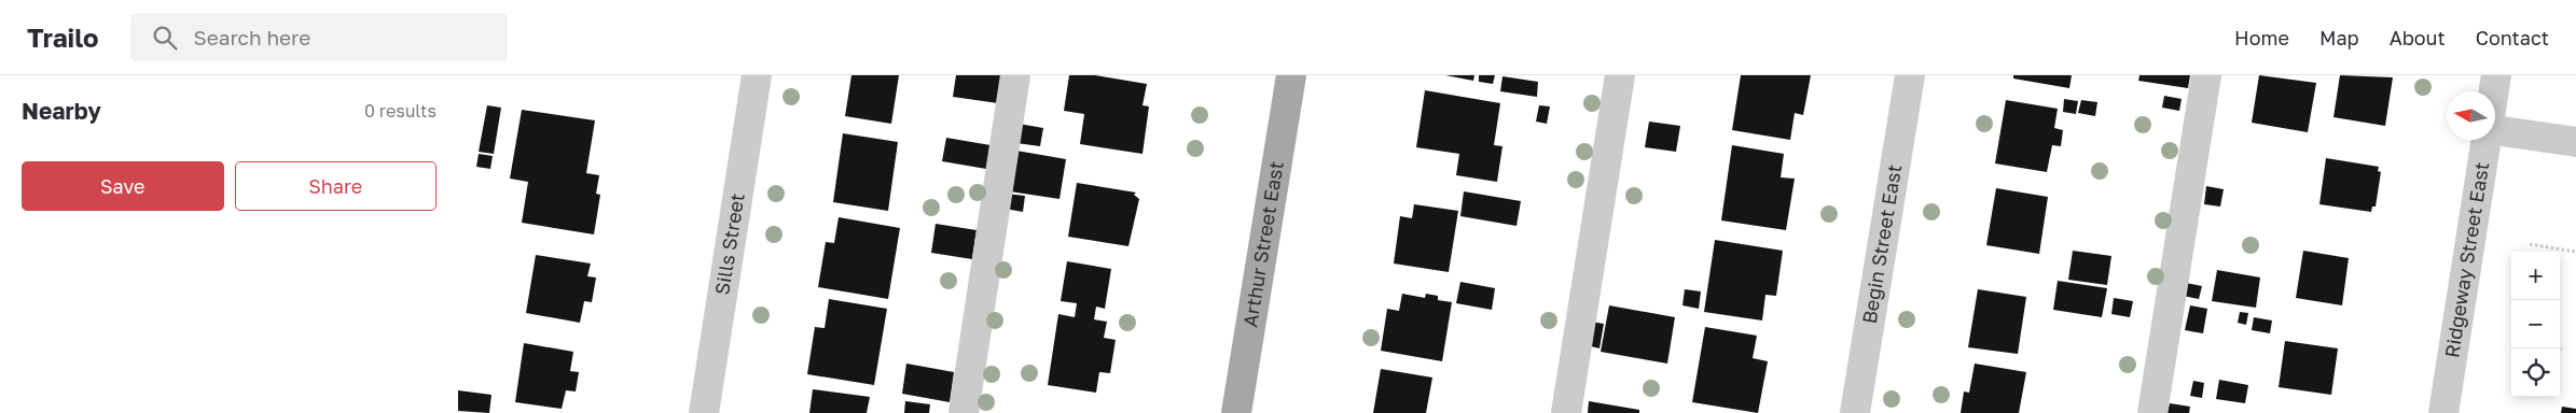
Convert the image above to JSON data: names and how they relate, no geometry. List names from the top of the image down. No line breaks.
{"streets":{"main road":["Arthur Street East"],"street":["Sills Street","Begin Street East","Ridgeway Street East"]},"north":"left","page":{"header":"Trailo","search":"Search here","nav":["Home","Map","About","Contact"],"heading":["Nearby","0 results"],"buttons":["Save","Share"],"map_buttons":["+","−"]}}
